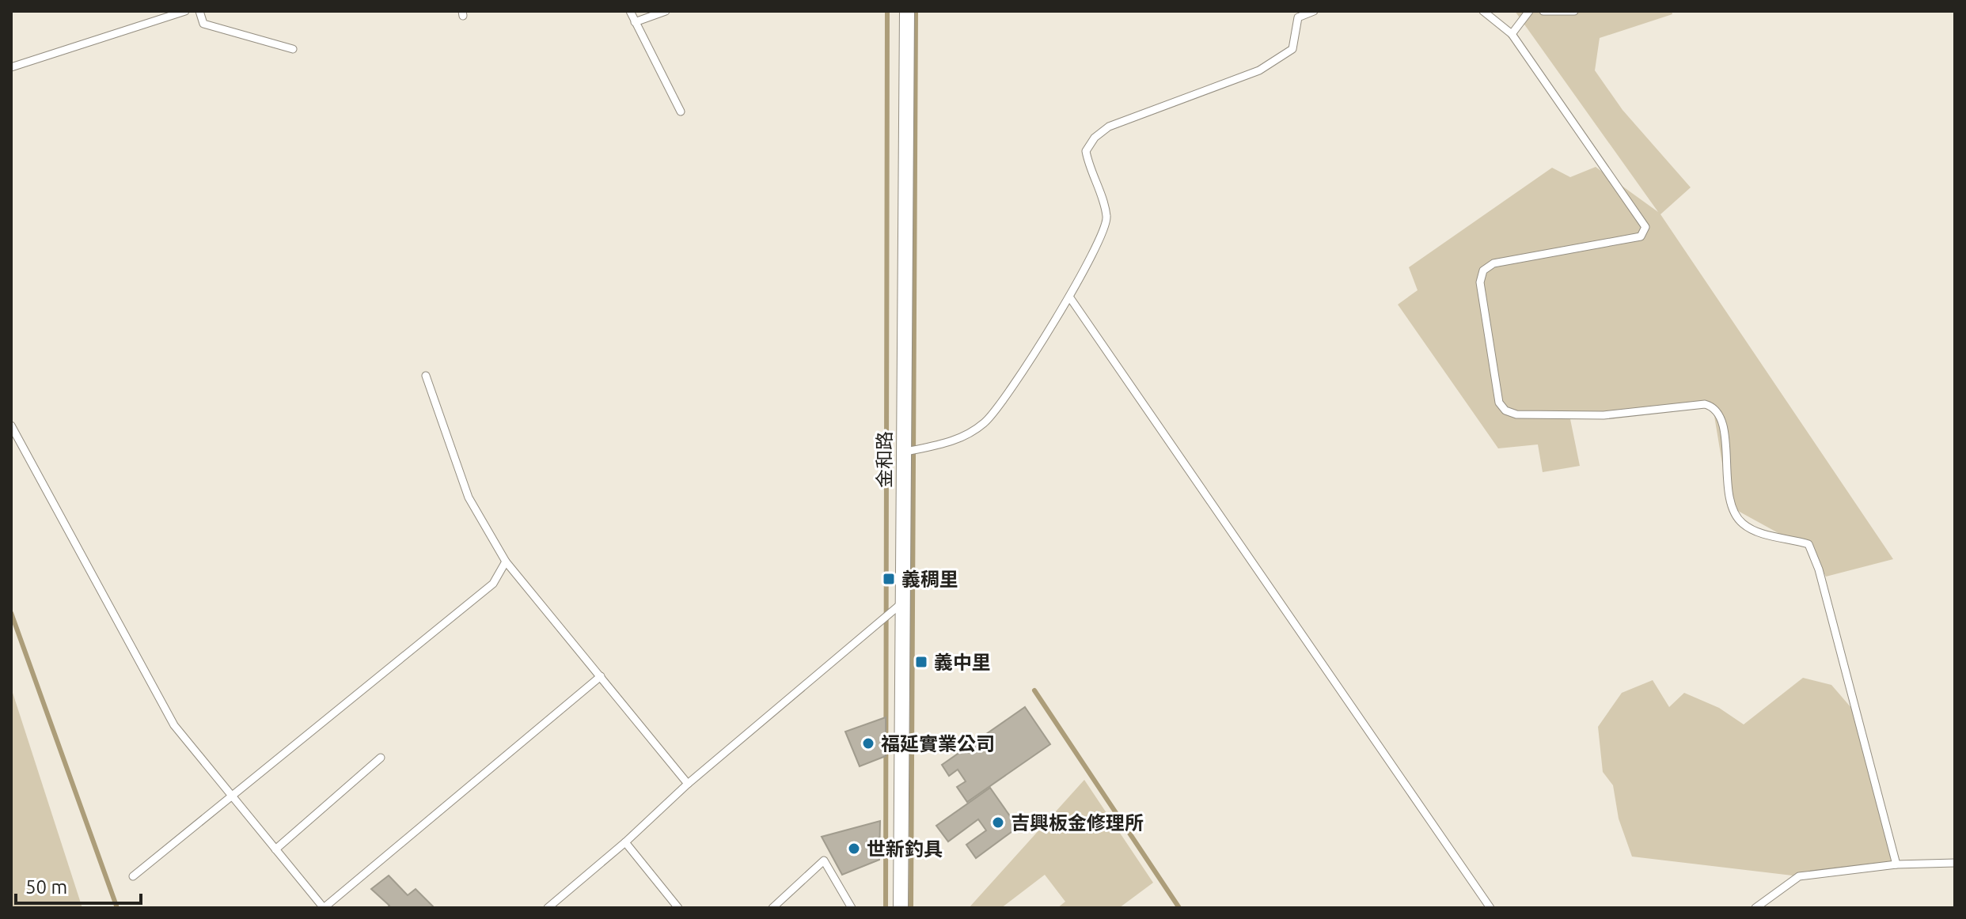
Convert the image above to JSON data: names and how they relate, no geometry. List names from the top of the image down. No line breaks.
{"streets":{"street":["金和路"]},"places":{"transit":["義稠里","義中里"],"other":["福延實業公司","吉興板金修理所","世新釣具"]},"scale_bar":"50 m"}
